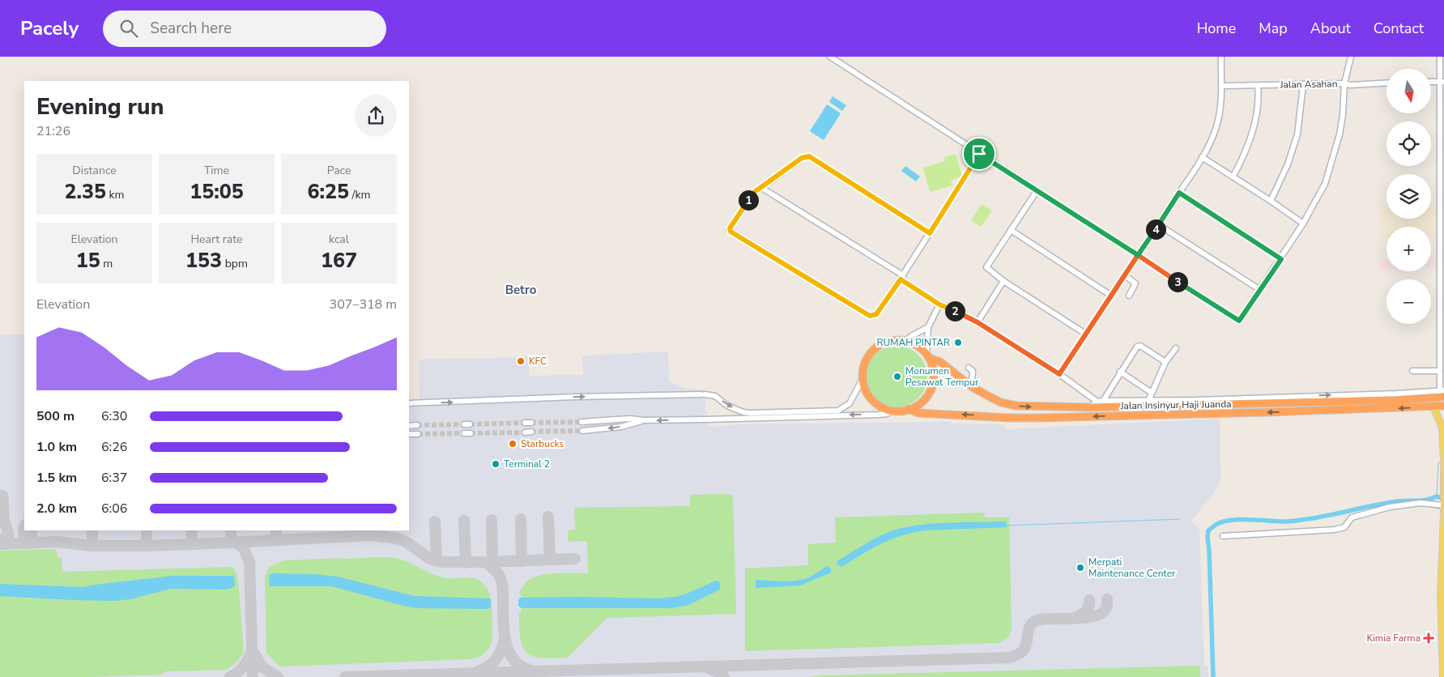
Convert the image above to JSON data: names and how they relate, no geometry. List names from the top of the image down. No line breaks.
{"streets":{"highway":["Jalan Insinyur Haji Juanda"],"street":["Jalan Asahan"]},"districts":["Betro"],"places":{"other":["RUMAH PINTAR","KFC","Monumen Pesawat Tempur","Starbucks","Terminal 2","Merpati Maintenance Center"],"health":["Kimia Farma"]},"north":"bottom","page":{"header":"Pacely","search":"Search here","nav":["Home","Map","About","Contact"],"map_buttons":["+","−"],"heading":["Evening run","21:26"],"stats":[["Distance","2.35 km"],["Time","15:05"],["Pace","6:25 /km"],["Elevation","15 m"],["Heart rate","153 bpm"],["kcal","167"]],"pins":["1","4","3","2"],"chart":["Elevation","307–318 m"],"list":[{"name":"500 m","note":"6:30"},{"name":"1.0 km","note":"6:26"},{"name":"1.5 km","note":"6:37"},{"name":"2.0 km","note":"6:06"}]}}
